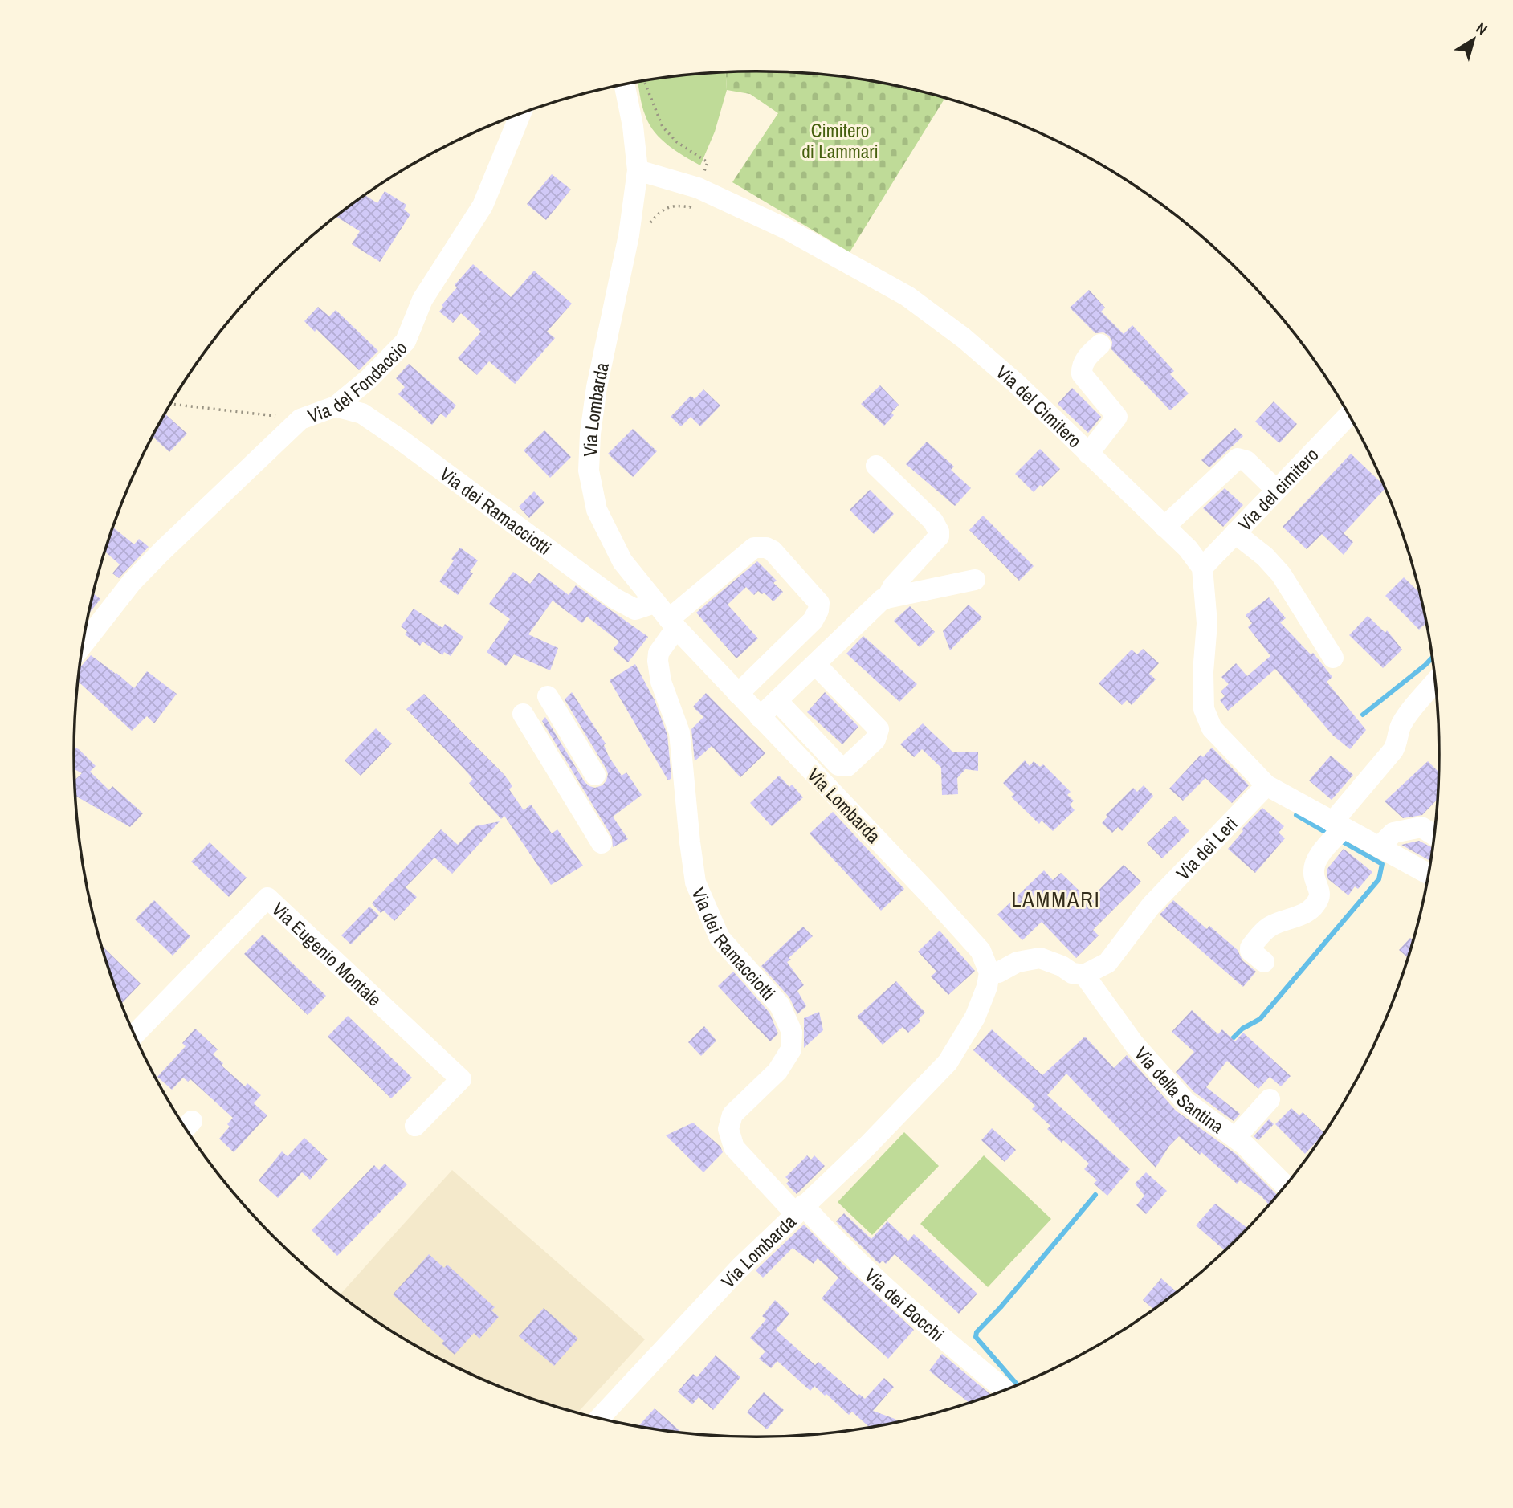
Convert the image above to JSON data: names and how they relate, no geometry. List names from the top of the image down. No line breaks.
{"streets":{"street":["Via del Fondaccio","Via del Cimitero","Via Lombarda","Via del cimitero","Via dei Ramacciotti","Via dei Leri","Via Eugenio Montale","Via della Santina","Via dei Bocchi"]},"crossings":[["Via del Fondaccio","Via dei Ramacciotti"],["Via del Cimitero","Via Lombarda"],["Via del Cimitero","Via del cimitero"],["Via Lombarda","Via dei Ramacciotti"],["Via Lombarda","Via dei Bocchi"],["Via dei Ramacciotti","Via dei Bocchi"],["Via dei Leri","Via della Santina"]],"districts":["LAMMARI"],"parks":["Cimitero di Lammari"],"north":"top right"}
